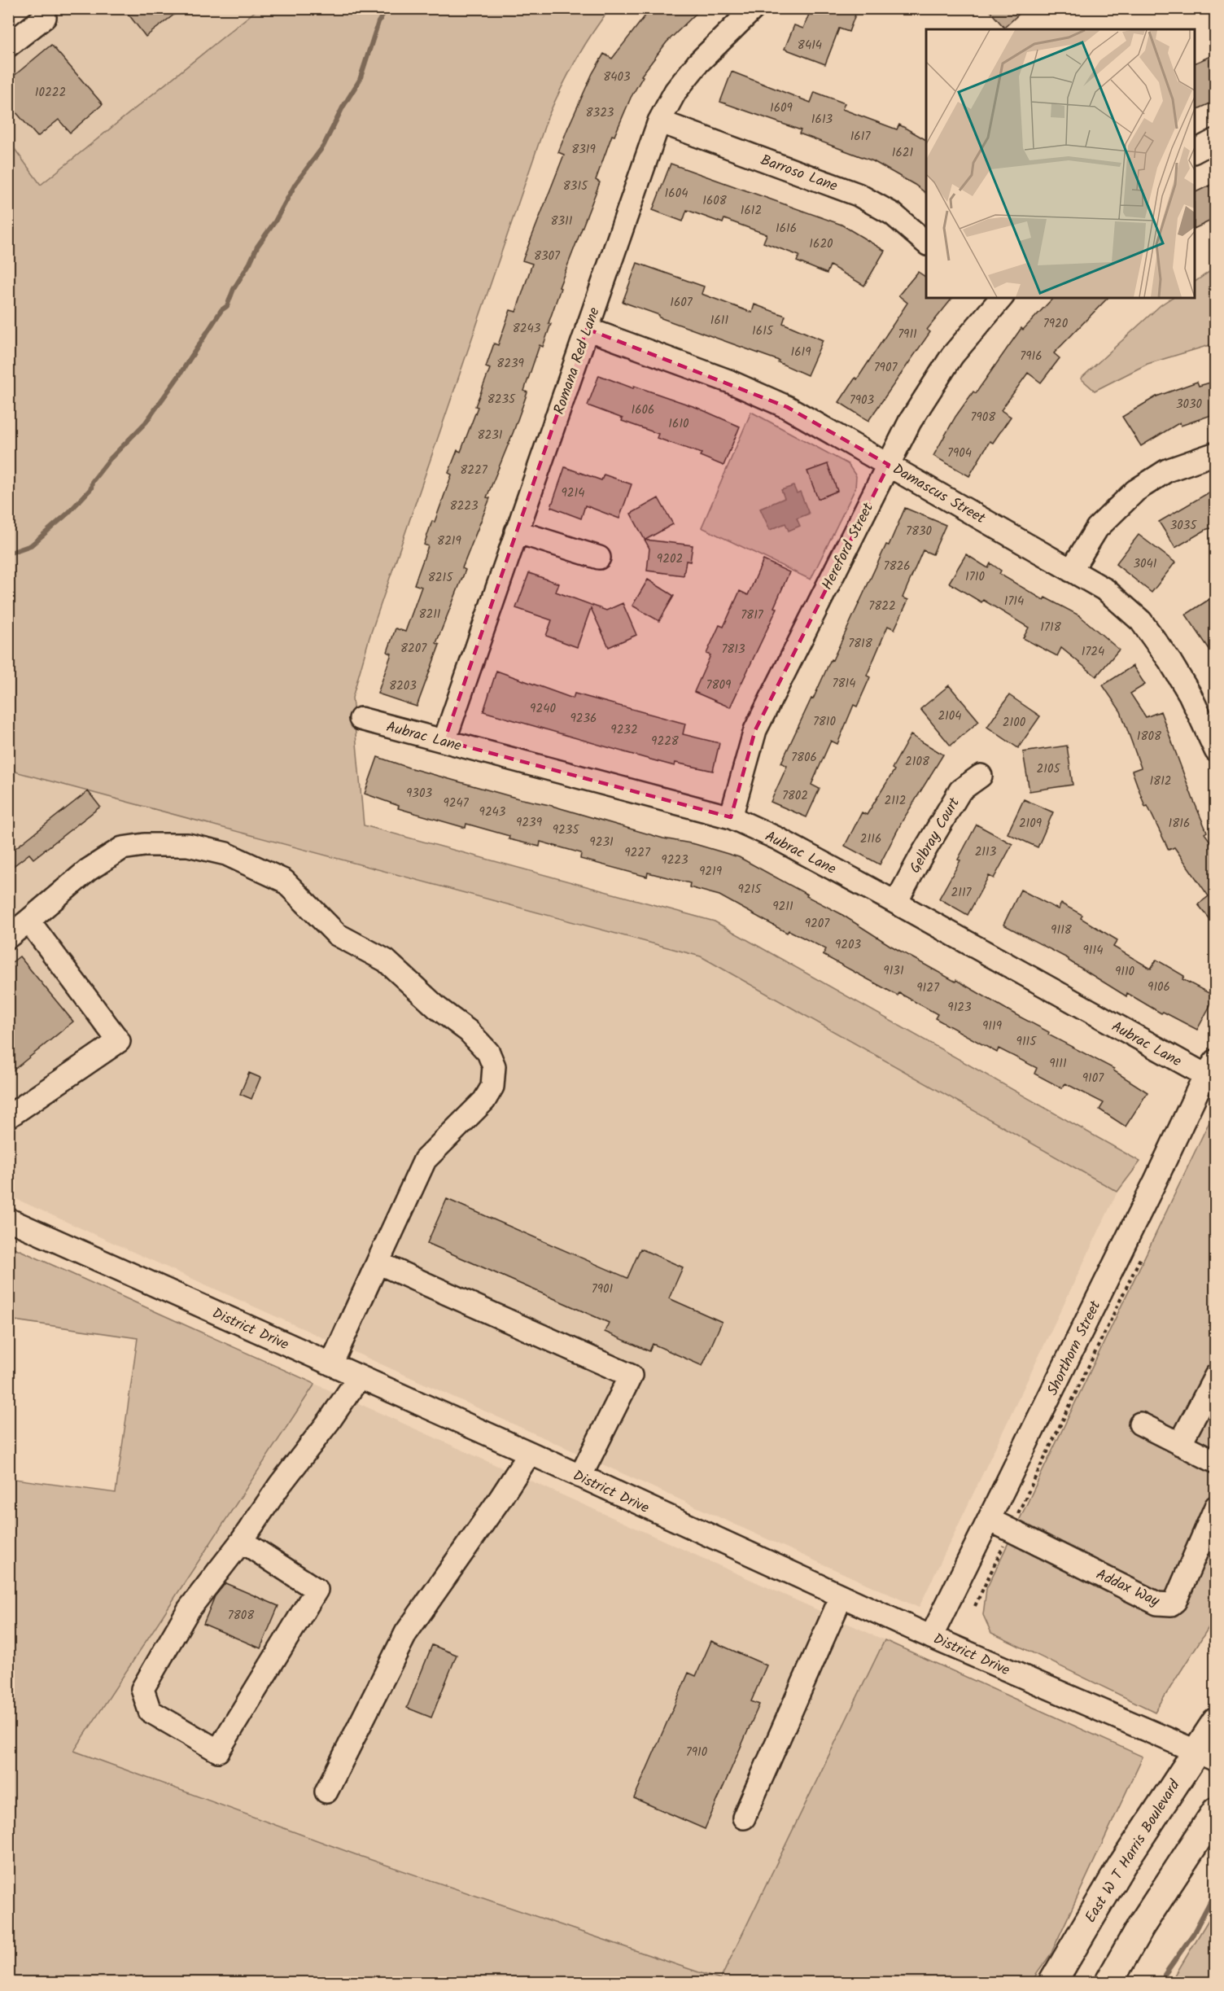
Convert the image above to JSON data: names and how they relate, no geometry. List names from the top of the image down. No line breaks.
{"streets":{"main road":["East W T Harris Boulevard"],"street":["Barroso Lane","Romana Red Lane","Damascus Street","Hereford Street","Aubrac Lane","Gelbray Court","District Drive","Shorthorn Street","Addax Way"]},"crossings":[["Barroso Lane","Romana Red Lane"],["Romana Red Lane","Damascus Street"],["Romana Red Lane","Aubrac Lane"],["Damascus Street","Hereford Street"],["Hereford Street","Aubrac Lane"],["Aubrac Lane","Gelbray Court"],["Aubrac Lane","Shorthorn Street"],["District Drive","Shorthorn Street"],["District Drive","East W T Harris Boulevard"],["Shorthorn Street","Addax Way"]],"house_numbers":["8414","8403","10222","1609","8323","1613","1617","8319","1621","8315","1604","1608","1612","8311","1616","1620","8307","1607","1611","7920","8243","1615","7911","1619","7916","8239","7907","8235","7903","3030","1606","7908","1610","8231","7904","8227","9214","8223","3035","7830","8219","9202","3041","7826","1710","8215","1714","7822","8211","7817","1718","7818","8207","7813","1724","7814","7809","8203","9240","2104","9236","7810","2100","9232","1808","9228","7806","2108","2105","1812","9303","7802","2112","9247","9243","9239","2109","1816","9235","2116","9231","2113","9227","9223","9219","9215","2117","9211","9207","9118","9203","9114","9131","9110","9106","9127","9123","9119","9115","9111","9107","7901","7808","7910"]}
